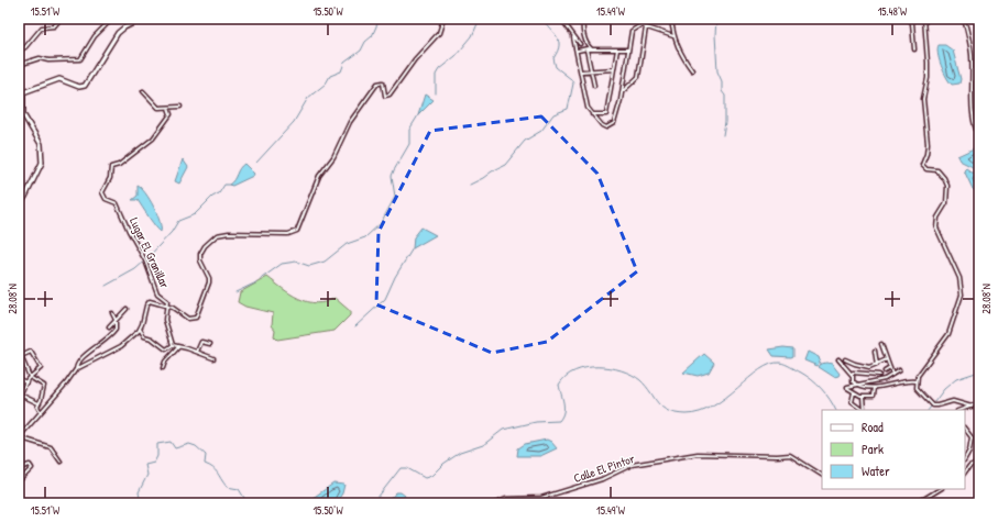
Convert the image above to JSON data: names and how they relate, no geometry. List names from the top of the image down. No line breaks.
{"streets":{"street":["Lugar El Granillar","Calle El Pintor"]},"legend":["Road","Park","Water"],"coordinates":["15.51°W","15.50°W","15.49°W","15.48°W","28.08°N"]}
